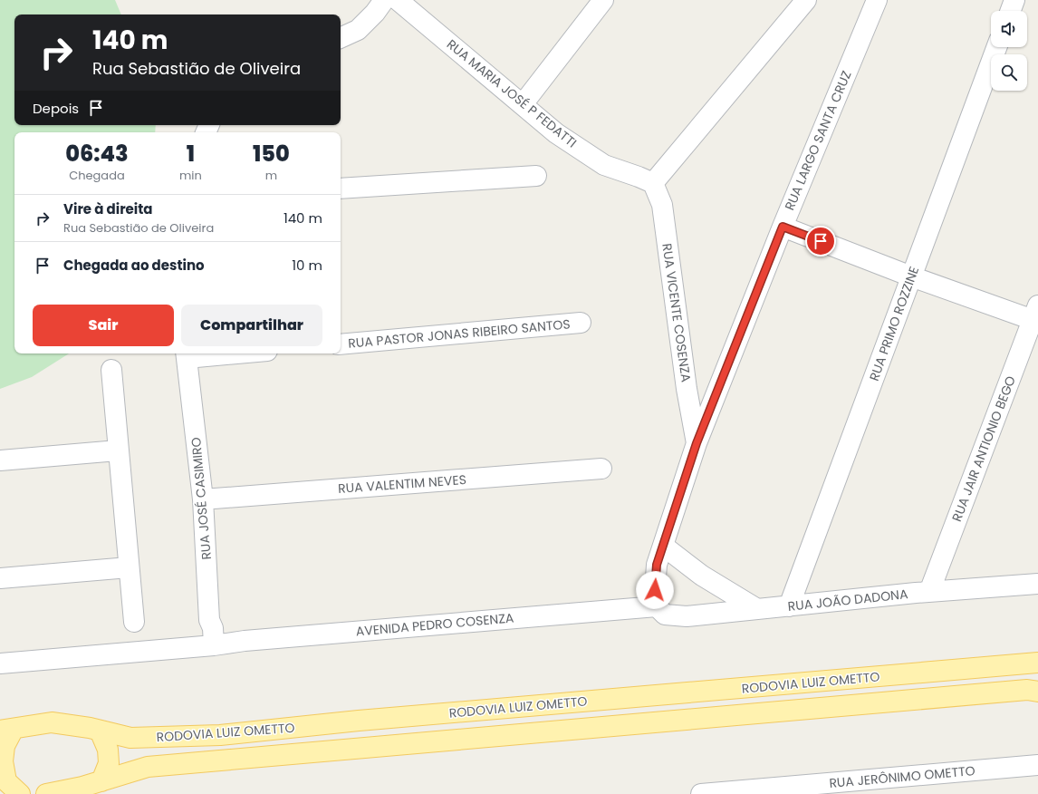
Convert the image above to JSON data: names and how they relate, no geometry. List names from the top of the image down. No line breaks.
{"streets":{"main road":["RODOVIA LUIZ OMETTO"],"street":["RUA MARIA JOSÉ P FEDATTI","RUA LARGO SANTA CRUZ","RUA VICENTE COSENZA","RUA PRIMO ROZZINE","RUA PASTOR JONAS RIBEIRO SANTOS","RUA JAIR ANTIONIO BEGO","RUA VALENTIM NEVES","RUA JOSÉ CASIMIRO","RUA JOÃO DADONA","AVENIDA PEDRO COSENZA","RUA JERÔNIMO OMETTO"]},"crossings":[["RUA MARIA JOSÉ P FEDATTI","RUA VICENTE COSENZA"],["RUA LARGO SANTA CRUZ","RUA VICENTE COSENZA"],["RUA LARGO SANTA CRUZ","RUA JOÃO DADONA"],["RUA LARGO SANTA CRUZ","AVENIDA PEDRO COSENZA"],["RUA PRIMO ROZZINE","RUA JOÃO DADONA"],["RUA JAIR ANTIONIO BEGO","RUA JOÃO DADONA"],["RUA VALENTIM NEVES","RUA JOSÉ CASIMIRO"],["RUA JOSÉ CASIMIRO","AVENIDA PEDRO COSENZA"],["RUA JOÃO DADONA","AVENIDA PEDRO COSENZA"]],"page":{"turn":["140 m","Rua Sebastião de Oliveira"],"then":"Depois","eta":["06:43","Chegada","1","min","150","m"],"list":[{"name":"Vire à direita","note":"Rua Sebastião de Oliveira","value":"140 m"},{"name":"Chegada ao destino","value":"10 m"}],"buttons":["Sair","Compartilhar"]}}
